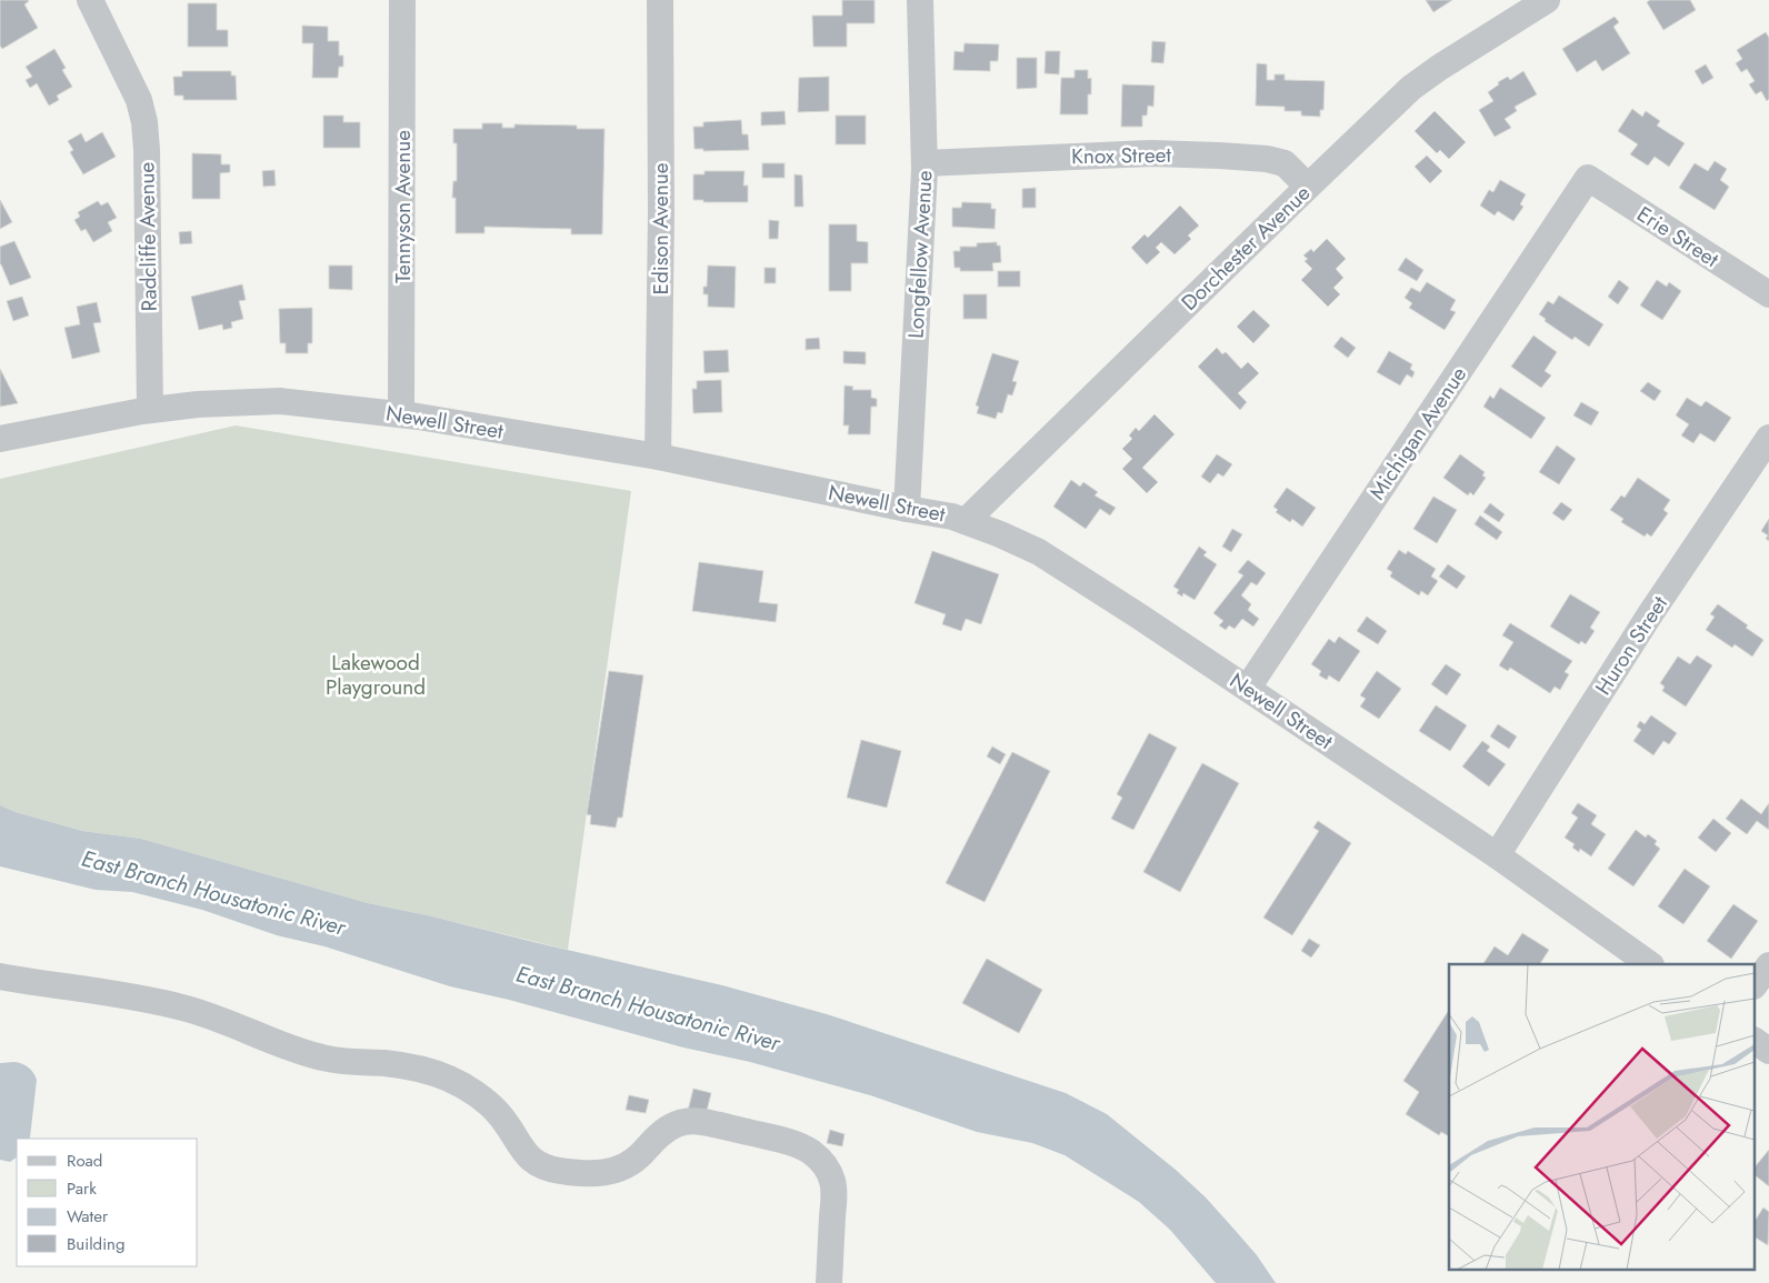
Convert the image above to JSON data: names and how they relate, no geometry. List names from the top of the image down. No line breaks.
{"streets":{"street":["Knox Street","Tennyson Avenue","Edison Avenue","Radcliffe Avenue","Erie Street","Dorchester Avenue","Longfellow Avenue","Newell Street","Michigan Avenue","Huron Street"]},"crossings":[["Knox Street","Dorchester Avenue"],["Knox Street","Longfellow Avenue"],["Tennyson Avenue","Newell Street"],["Edison Avenue","Newell Street"],["Radcliffe Avenue","Newell Street"],["Erie Street","Michigan Avenue"],["Dorchester Avenue","Newell Street"],["Longfellow Avenue","Newell Street"],["Newell Street","Michigan Avenue"],["Newell Street","Huron Street"]],"water":["East Branch Housatonic River"],"parks":["Lakewood Playground"],"legend":["Road","Park","Water","Building"]}
